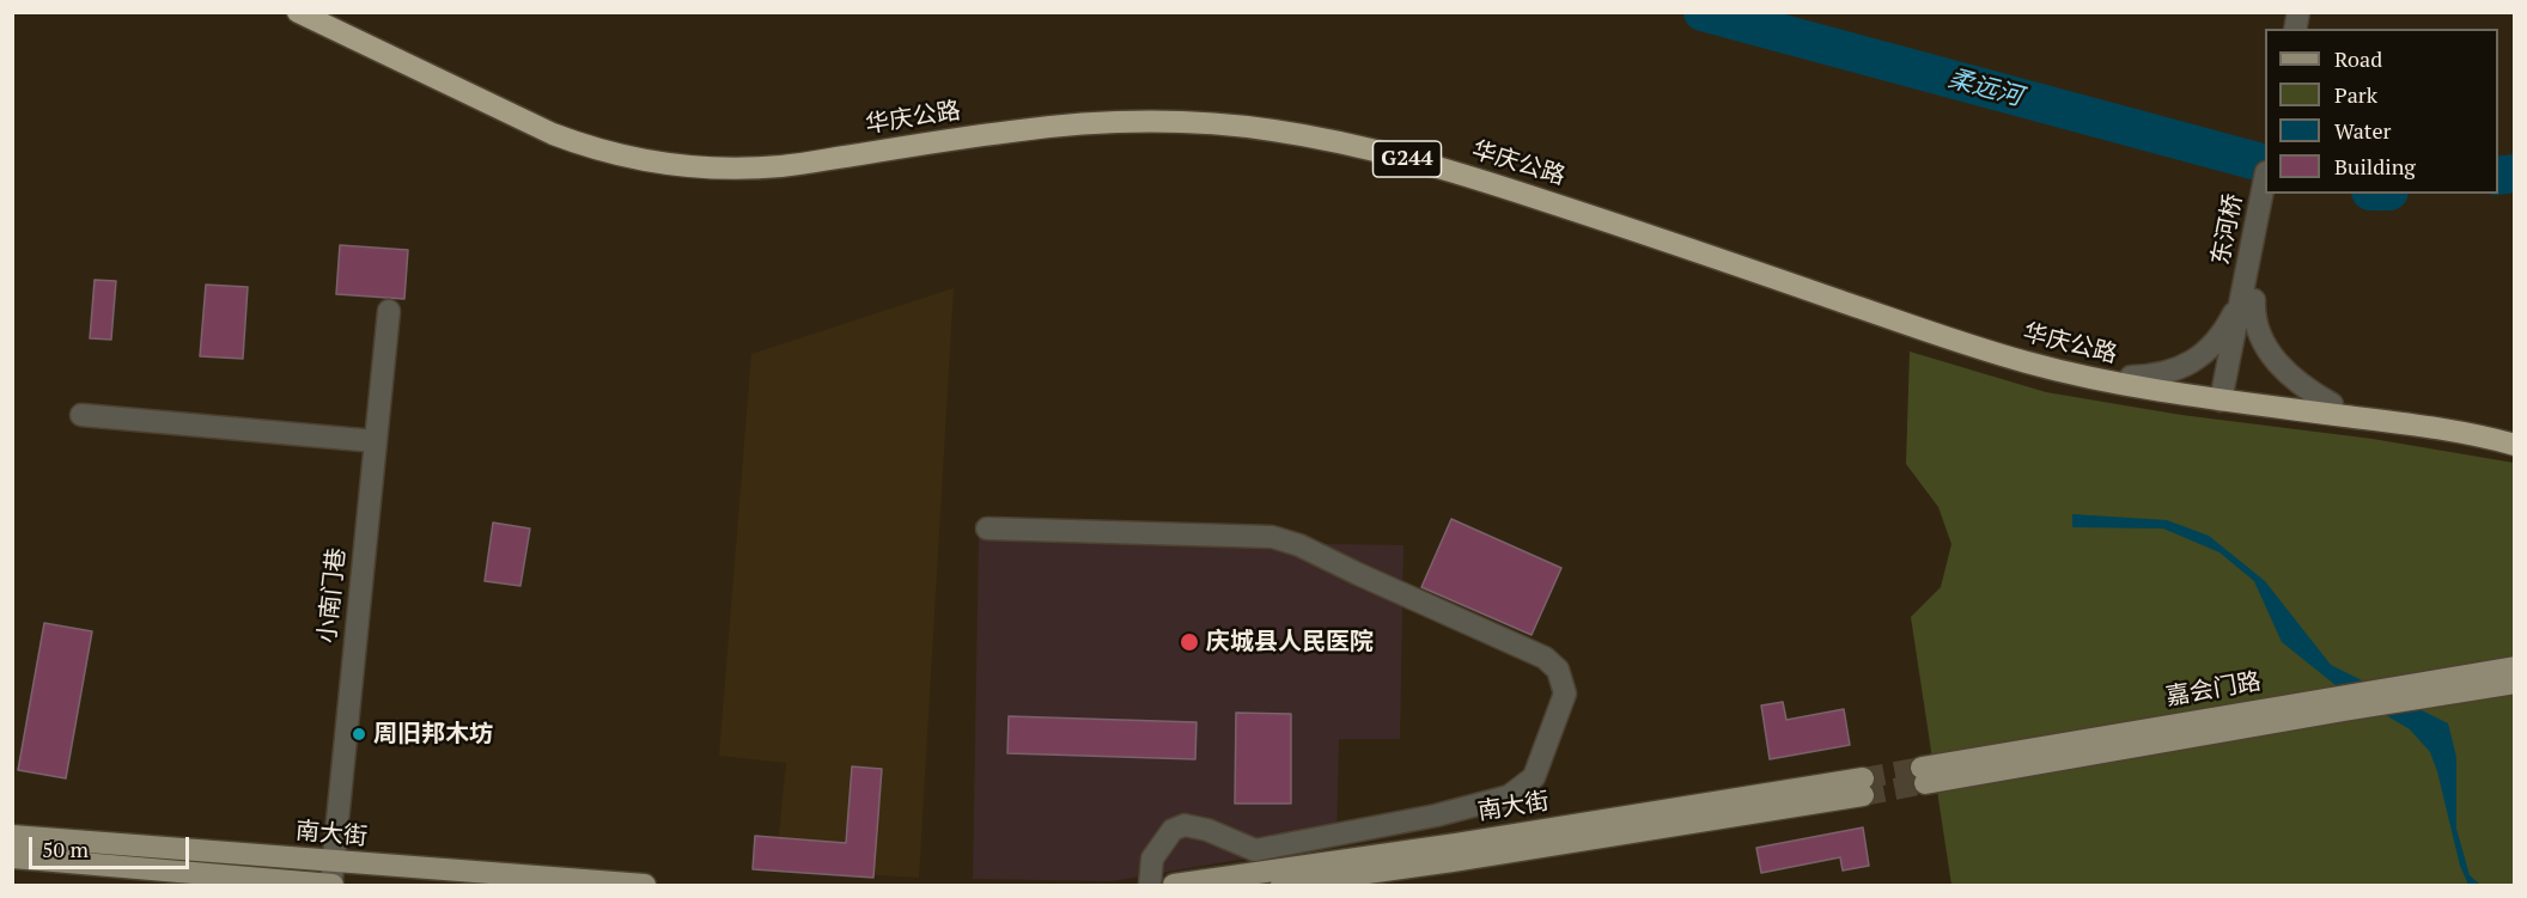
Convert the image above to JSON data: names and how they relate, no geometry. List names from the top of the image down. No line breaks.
{"streets":{"highway":["华庆公路","G244"],"main road":["嘉会门路","南大街"],"street":["东河桥","小南门巷"]},"crossings":[["小南门巷","南大街"]],"water":["柔远河"],"places":["庆城县人民医院","周旧邦木坊"],"legend":["Road","Park","Water","Building"],"scale_bar":"50 m"}
